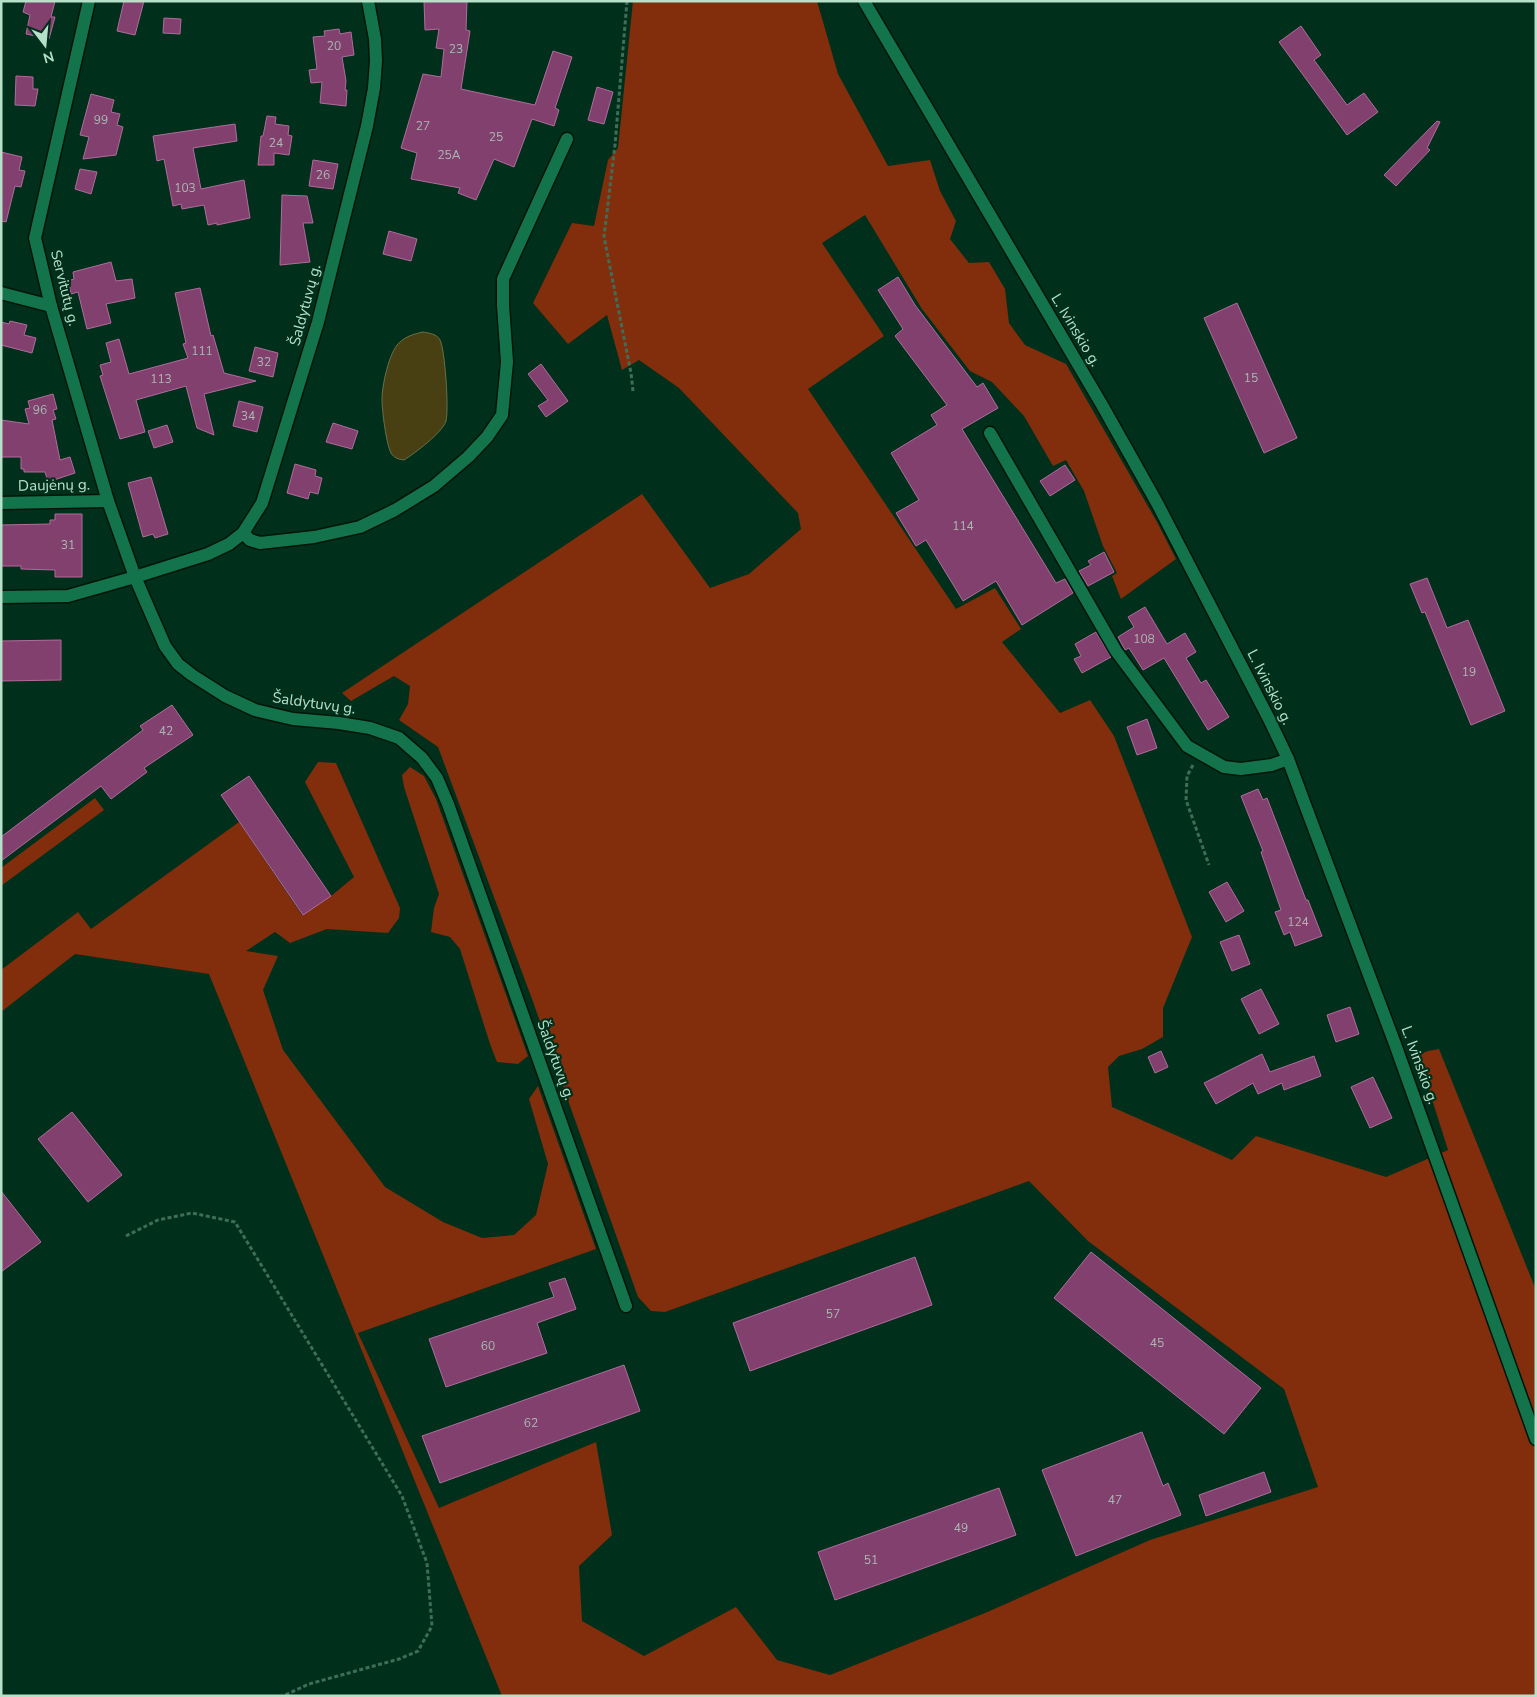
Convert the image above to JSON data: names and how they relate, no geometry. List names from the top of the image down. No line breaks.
{"streets":{"street":["Servitutų g.","Šaldytuvų g.","L. Ivinskio g.","Daujėnų g."]},"crossings":[["Servitutų g.","Šaldytuvų g."],["Servitutų g.","Daujėnų g."]],"house_numbers":["20","23","99","27","25","24","25A","26","103","111","32","15","113","96","34","114","31","108","19","42","124","57","45","60","62","47","49","51"],"north":"bottom"}
